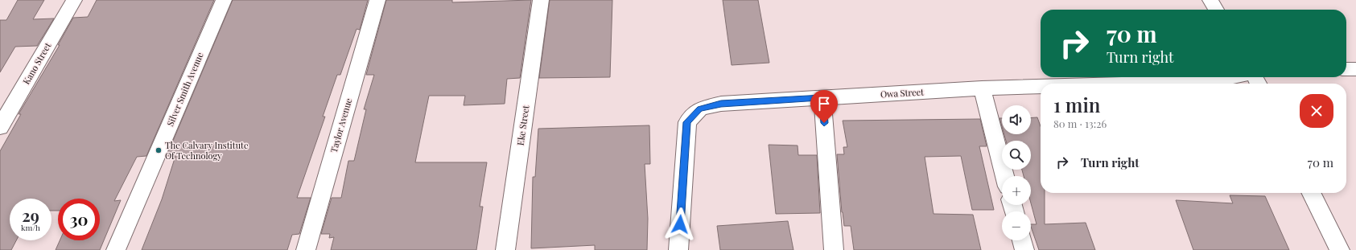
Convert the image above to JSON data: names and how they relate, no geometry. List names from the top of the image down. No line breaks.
{"streets":{"street":["Kano Street","Silver Smith Avenue","Owa Street","Taylor Avenue","Eke Street"]},"places":["The Calvary Institute Of Technology"],"page":{"turn":["70 m","Turn right"],"heading":["1 min","80 m · 13:26"],"map_buttons":["+","−"],"list":[{"name":"Turn right","value":"70 m"}],"speed":"29 km/h","limit":"30"}}
